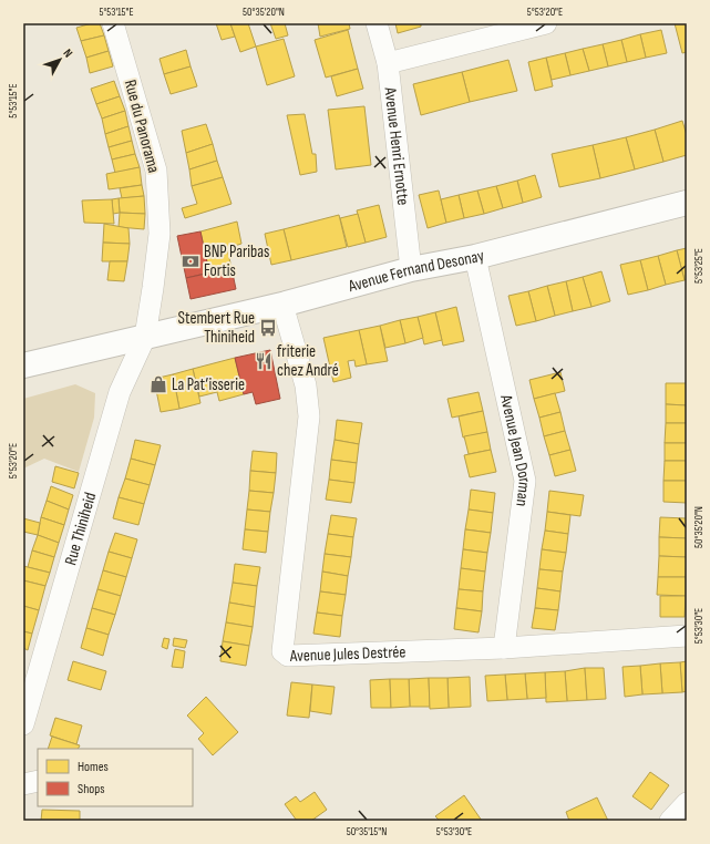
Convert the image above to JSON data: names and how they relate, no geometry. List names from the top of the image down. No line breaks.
{"streets":{"main road":["Avenue Fernand Desonay"],"street":["Rue du Panorama","Avenue Henri Ernotte","Avenue Jean Dorman","Rue Thiniheid","Avenue Jules Destrée"]},"crossings":[["Rue du Panorama","Avenue Fernand Desonay"],["Rue du Panorama","Rue Thiniheid"],["Avenue Henri Ernotte","Avenue Fernand Desonay"],["Avenue Fernand Desonay","Avenue Jean Dorman"],["Avenue Fernand Desonay","Rue Thiniheid"],["Avenue Fernand Desonay","Avenue Jules Destrée"],["Avenue Jean Dorman","Avenue Jules Destrée"]],"places":{"bank":["BNP Paribas Fortis"],"bus stop":["Stembert Rue Thiniheid"],"restaurant":["friterie chez André"],"shop":["La Pat’isserie"]},"legend":["Homes","Shops"],"north":"top right","coordinates":["5°53'15\"E","50°35'20\"N","5°53'20\"E","5°53'25\"E","5°53'30\"E","50°35'15\"N"]}
